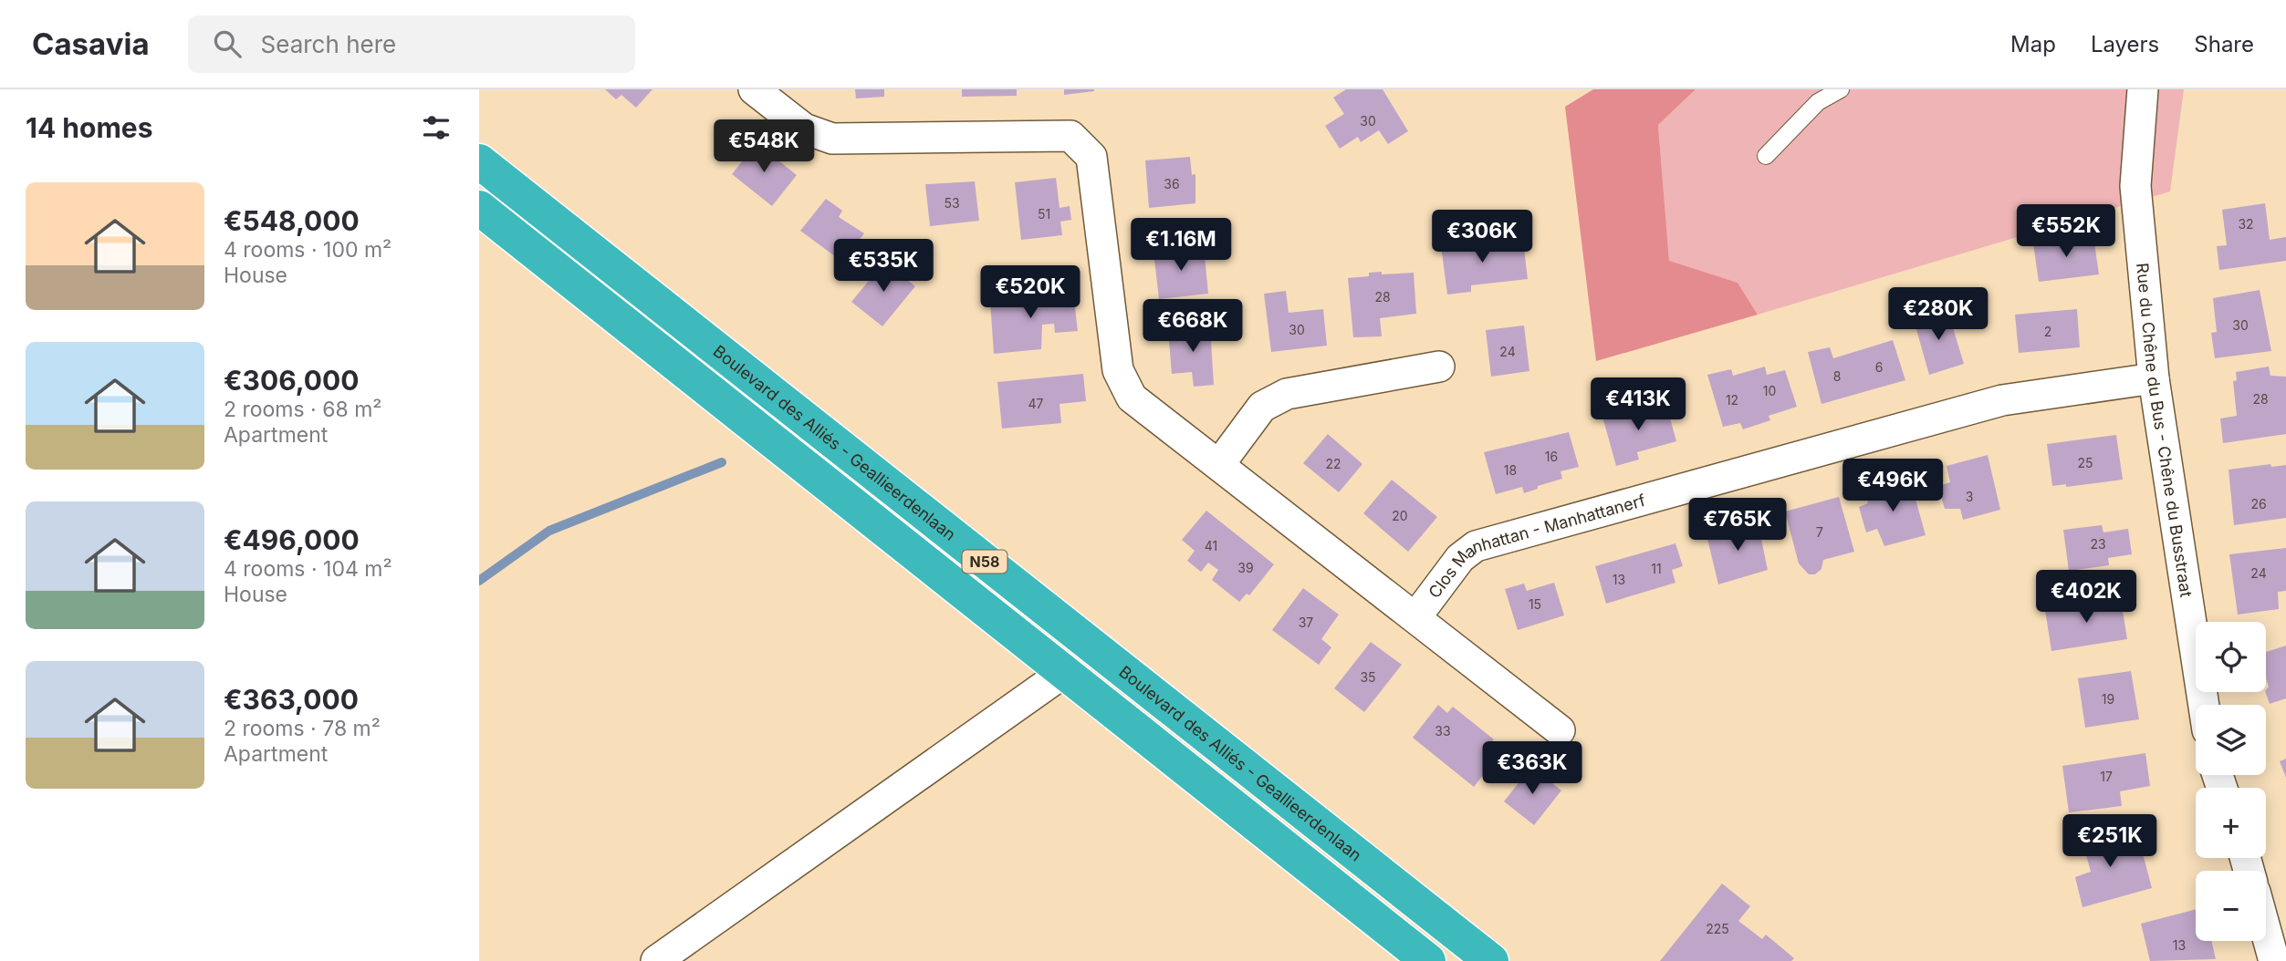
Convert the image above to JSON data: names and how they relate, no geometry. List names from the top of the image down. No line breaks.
{"streets":{"highway":["Boulevard des Alliés - Geallieerdenlaan","N58"],"street":["Rue du Chêne du Bus - Chêne du Busstraat","Clos Manhattan - Manhattanerf"]},"crossings":[["Rue du Chêne du Bus - Chêne du Busstraat","Clos Manhattan - Manhattanerf"]],"house_numbers":["30","36","53","51","32","28","30","30","2","24","6","8","10","28","12","47","16","25","22","18","3","26","20","7","23","41","39","11","24","13","15","37","35","19","33","17","225","13"],"page":{"header":"Casavia","search":"Search here","nav":["Map","Layers","Share"],"heading":"14 homes","price":["€548K","€552K","€306K","€1.16M","€535K","€520K","€280K","€668K","€413K","€496K","€765K","€402K","€363K","€251K"],"list":[{"name":"€548,000","note":"4 rooms · 100 m² · House"},{"name":"€306,000","note":"2 rooms · 68 m² · Apartment"},{"name":"€496,000","note":"4 rooms · 104 m² · House"},{"name":"€363,000","note":"2 rooms · 78 m² · Apartment"}],"map_buttons":["+","−"]}}
